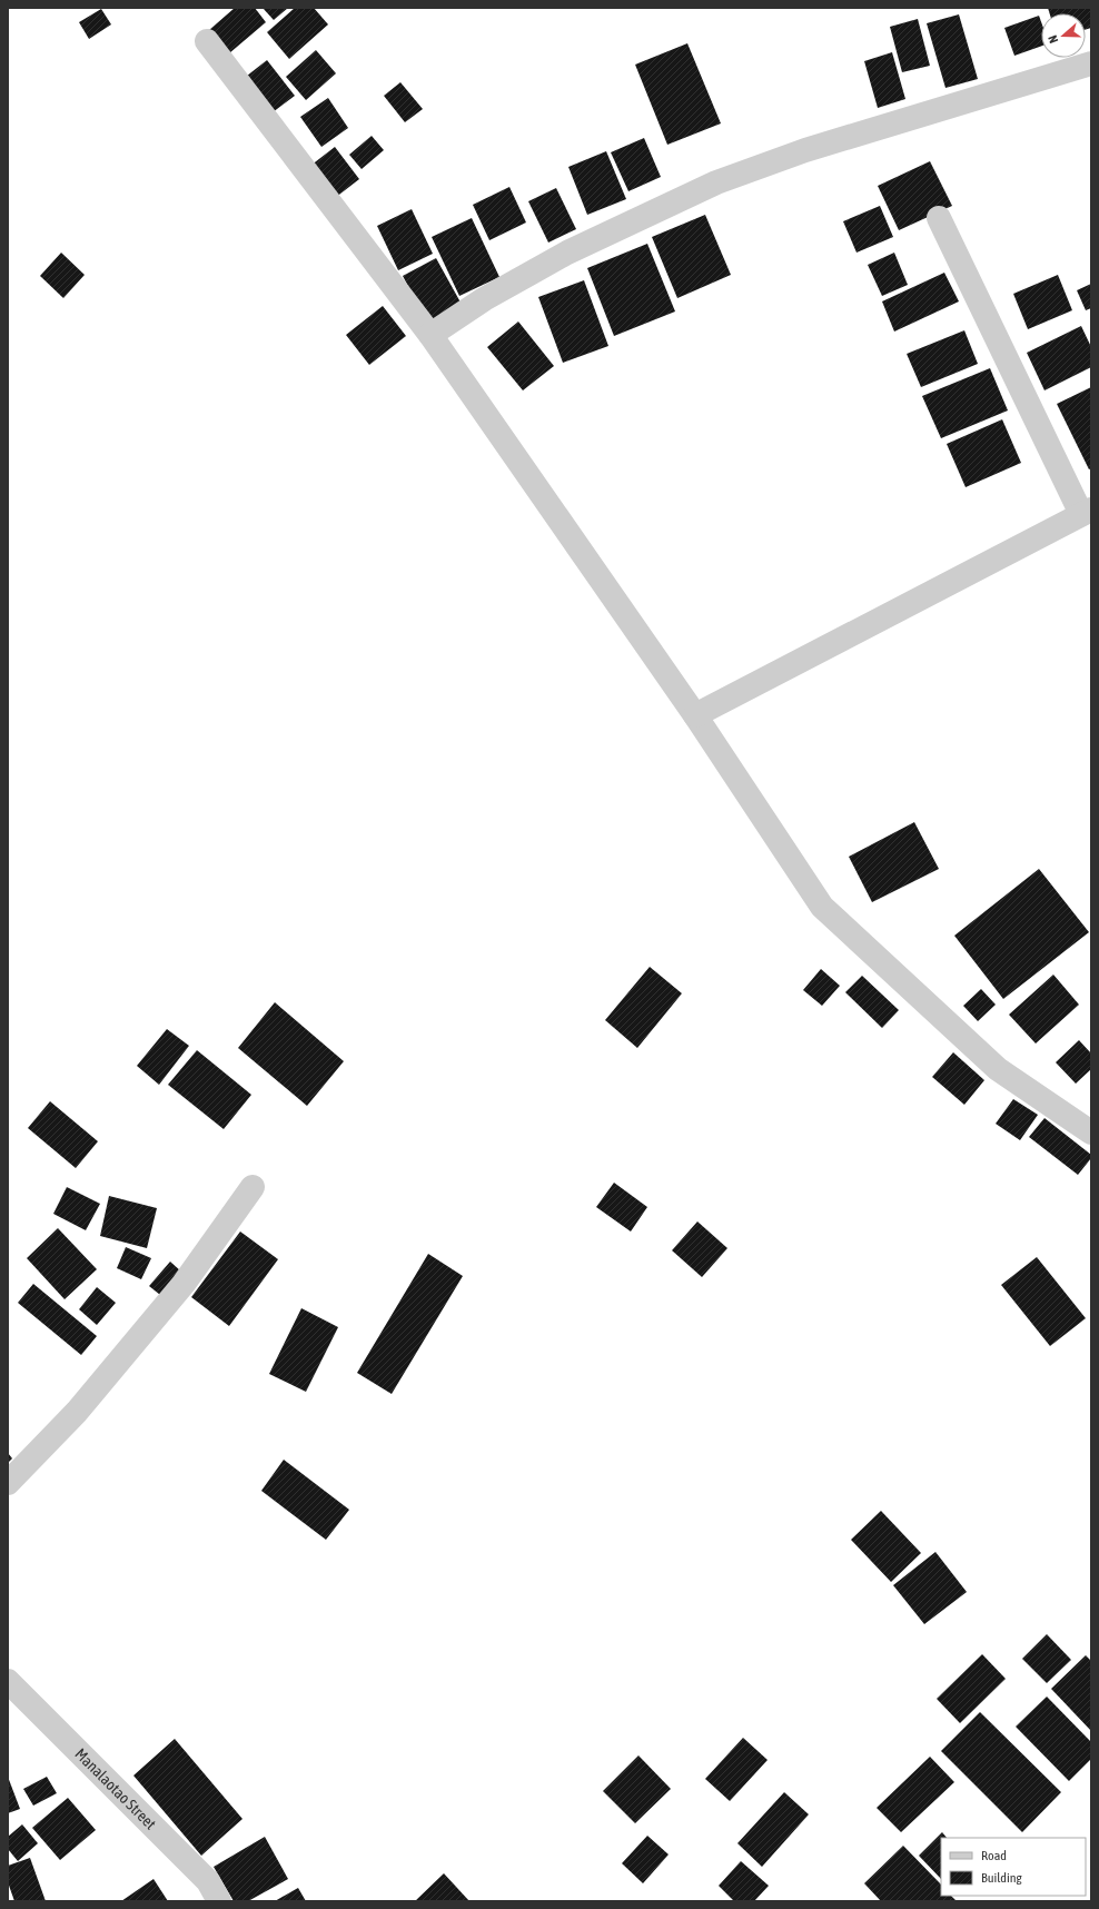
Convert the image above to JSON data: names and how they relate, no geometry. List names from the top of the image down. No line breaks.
{"streets":{"street":["Manalaotao Street"]},"legend":["Road","Building"],"north":"left"}
